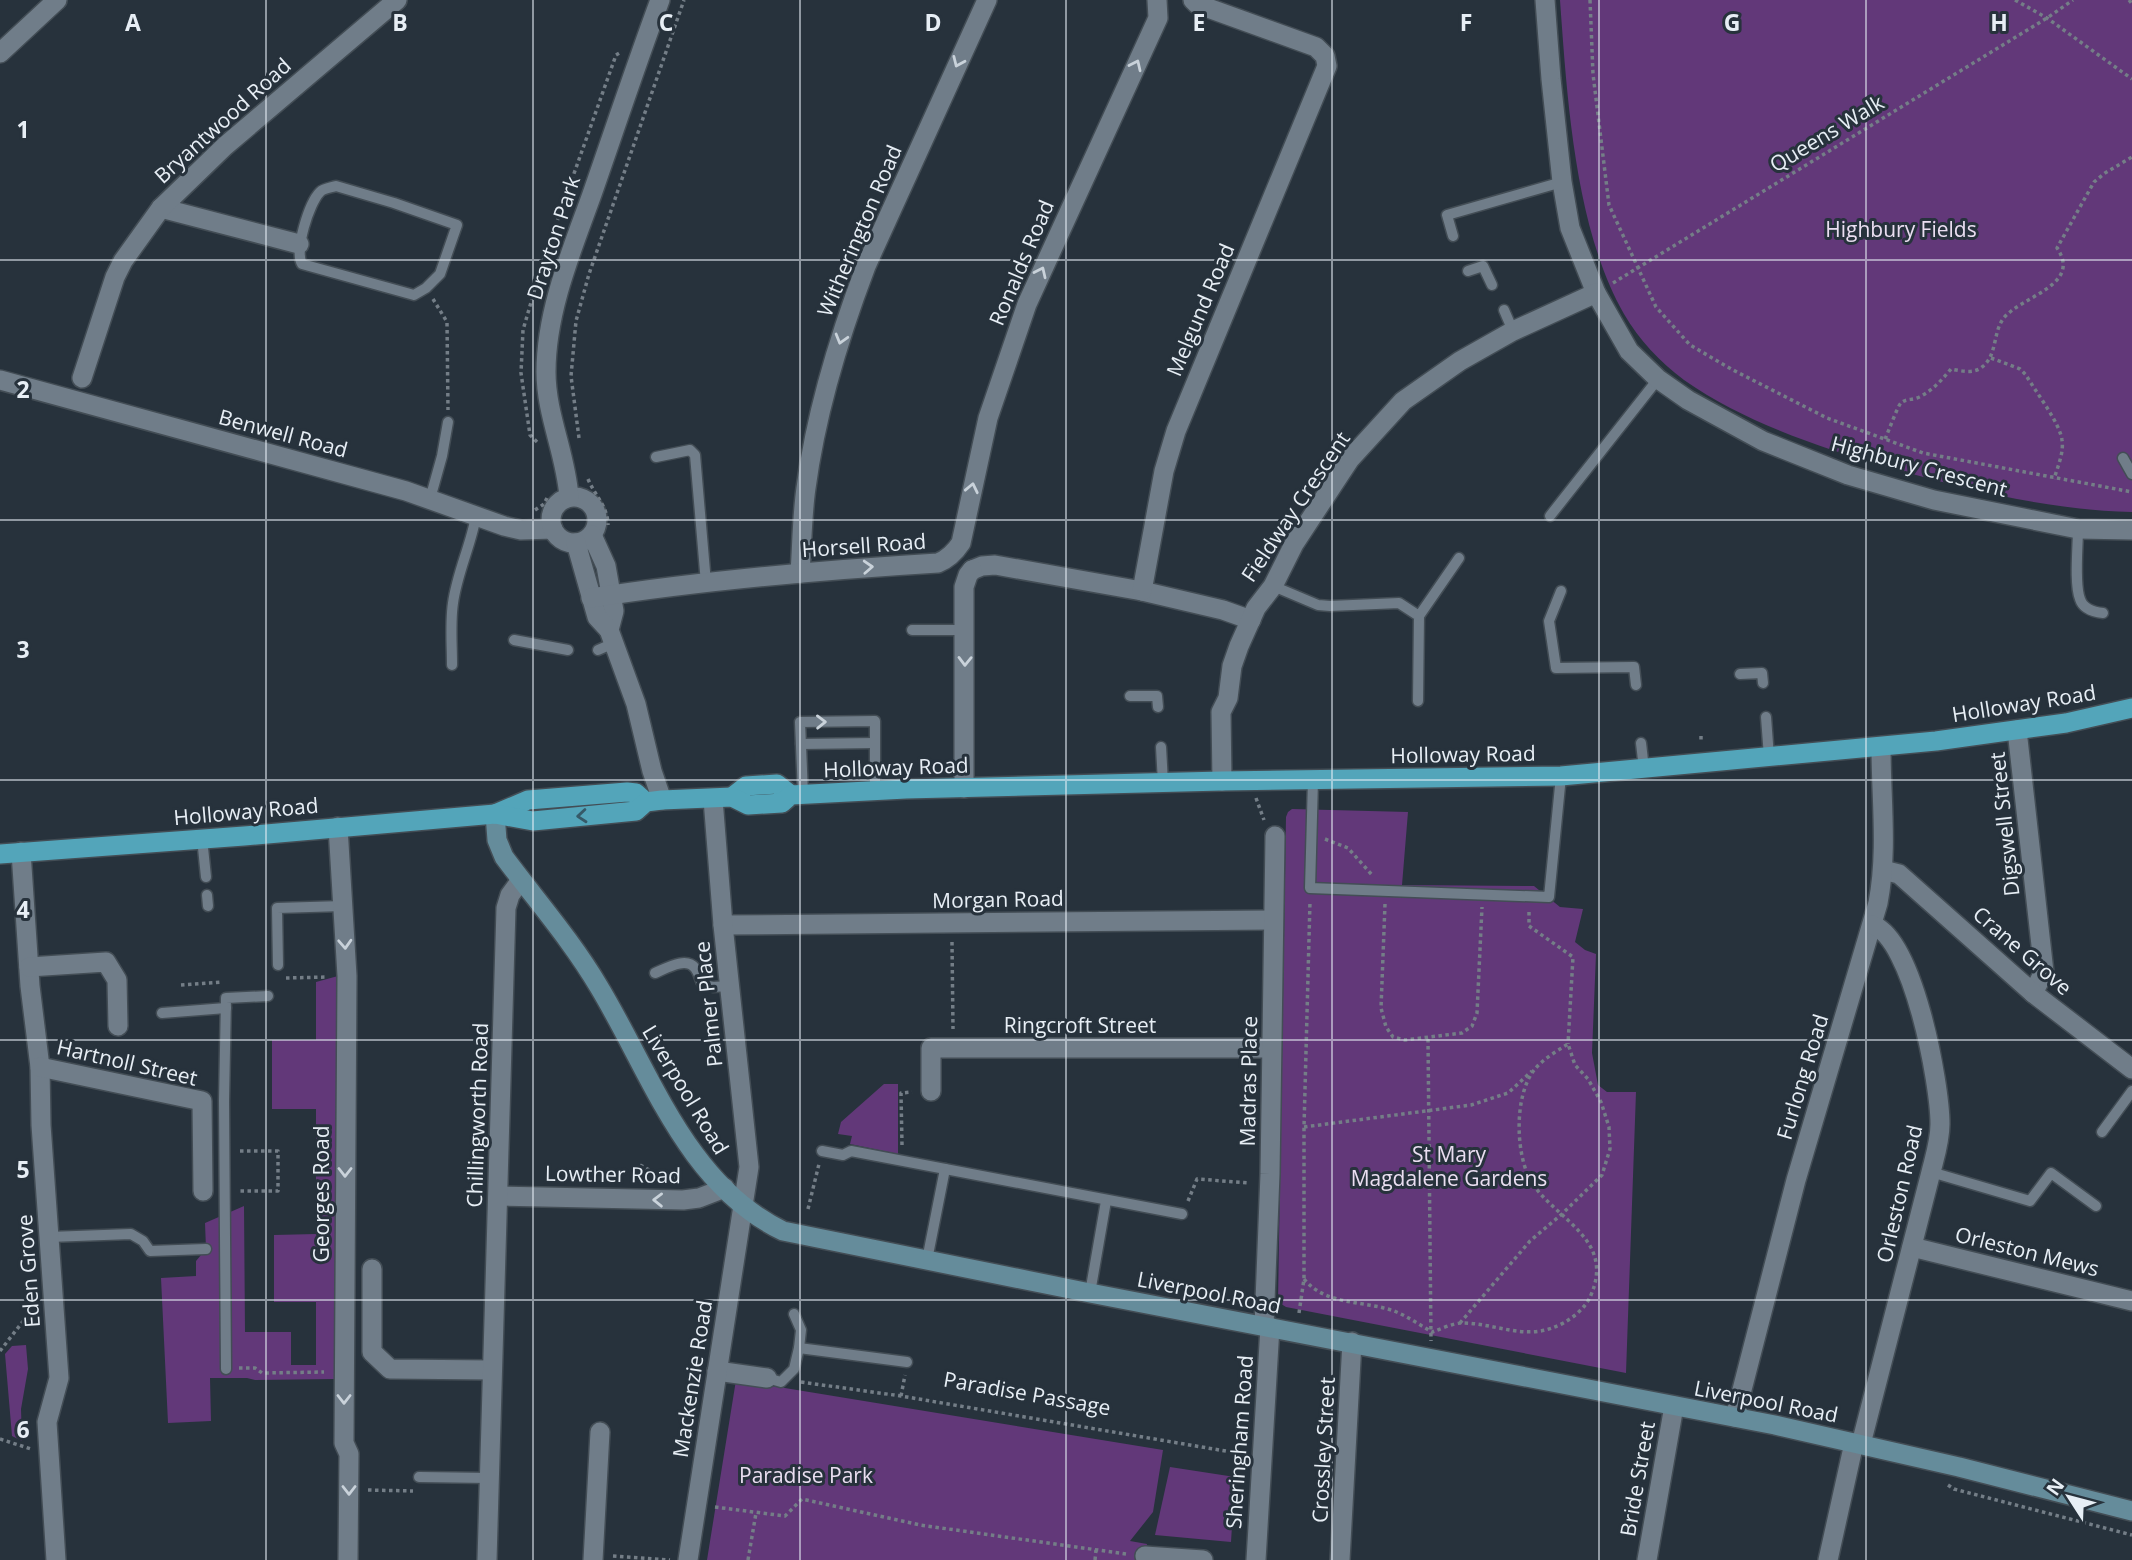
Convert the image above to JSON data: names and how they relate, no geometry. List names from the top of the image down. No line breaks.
{"streets":{"highway":["Holloway Road"],"main road":["Liverpool Road"],"street":["Bryantwood Road","Witherington Road","Drayton Park","Ronalds Road","Melgund Road","Benwell Road","Highbury Crescent","Fieldway Crescent","Horsell Road","Digswell Street","Morgan Road","Crane Grove","Palmer Place","Ringcroft Street","Hartnoll Street","Furlong Road","Madras Place","Chillingworth Road","Lowther Road","Georges Road","Orleston Road","Orleston Mews","Eden Grove","Mackenzie Road","Sheringham Road","Crossley Street","Bride Street"],"path":["Queens Walk","Paradise Passage"]},"crossings":[["Queens Walk","Highbury Crescent"],["Queens Walk","Fieldway Crescent"],["Witherington Road","Horsell Road"],["Drayton Park","Benwell Road"],["Ronalds Road","Horsell Road"],["Highbury Crescent","Fieldway Crescent"],["Fieldway Crescent","Holloway Road"],["Holloway Road","Digswell Street"],["Holloway Road","Palmer Place"],["Holloway Road","Furlong Road"],["Holloway Road","Liverpool Road"],["Holloway Road","Georges Road"],["Holloway Road","Eden Grove"],["Digswell Street","Crane Grove"],["Morgan Road","Palmer Place"],["Morgan Road","Madras Place"],["Crane Grove","Furlong Road"],["Palmer Place","Liverpool Road"],["Palmer Place","Mackenzie Road"],["Ringcroft Street","Madras Place"],["Hartnoll Street","Eden Grove"],["Furlong Road","Liverpool Road"],["Furlong Road","Orleston Road"],["Madras Place","Liverpool Road"],["Madras Place","Sheringham Road"],["Liverpool Road","Chillingworth Road"],["Liverpool Road","Lowther Road"],["Liverpool Road","Orleston Road"],["Liverpool Road","Mackenzie Road"],["Liverpool Road","Sheringham Road"],["Liverpool Road","Crossley Street"],["Liverpool Road","Bride Street"],["Chillingworth Road","Lowther Road"],["Orleston Road","Orleston Mews"],["Paradise Passage","Sheringham Road"]],"one_way":["Witherington Road","Ronalds Road","Horsell Road","Lowther Road","Georges Road"],"parks":["Highbury Fields","St Mary Magdalene Gardens","Paradise Park"],"north":"top left","grid":{"columns":["A","B","C","D","E","F","G","H"],"rows":["1","2","3","4","5","6"]}}
